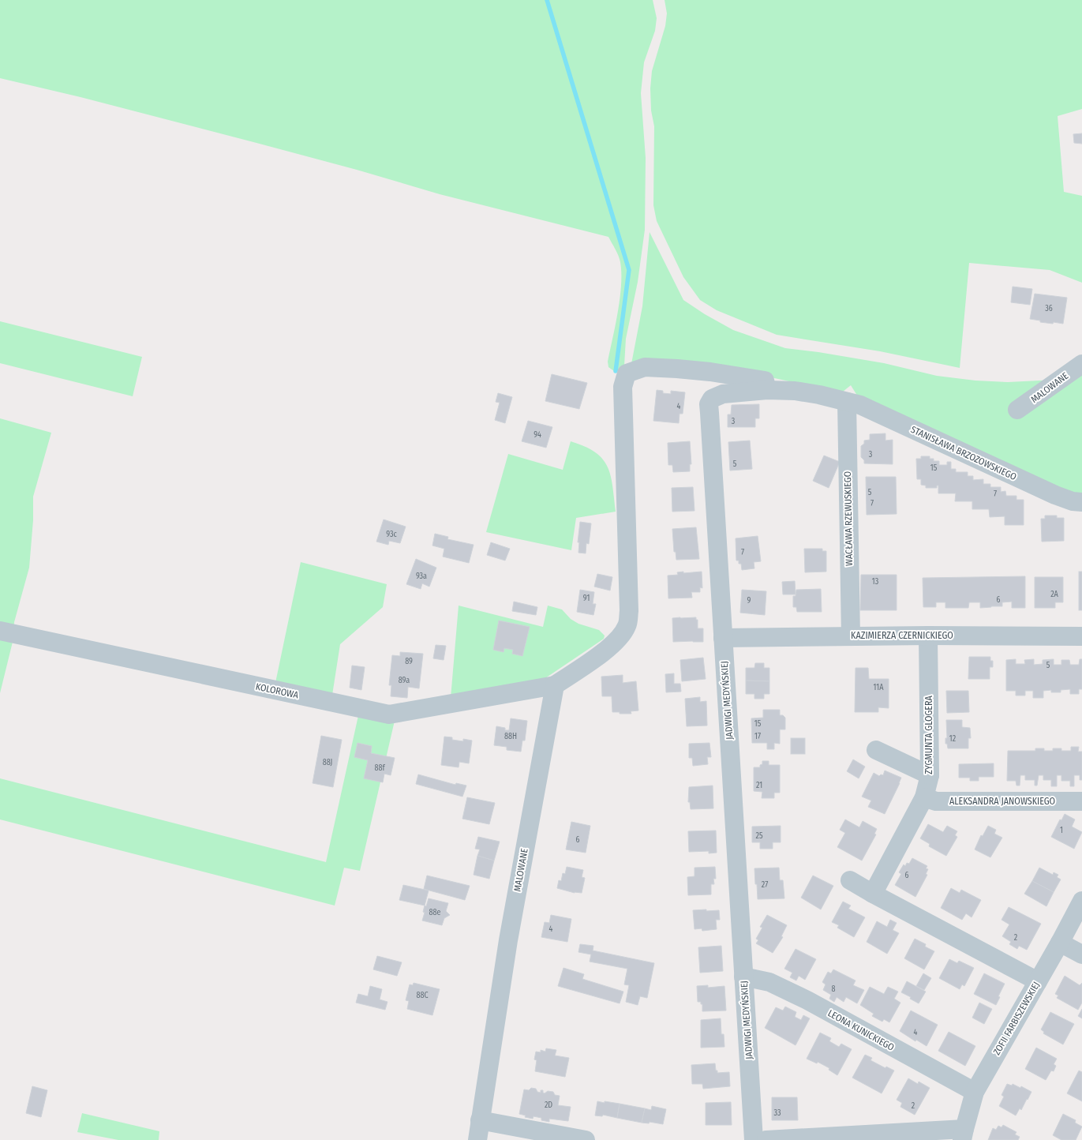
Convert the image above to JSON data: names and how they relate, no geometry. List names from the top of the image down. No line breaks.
{"streets":{"street":["MALOWANE","STANISŁAWA BRZOZOWSKIEGO","WACŁAWA RZEWUSKIEGO","KAZIMIERZA CZERNICKIEGO","KOLOROWA","JADWIGI MEDYŃSKIEJ","ZYGMUNTA GLOGERA","ALEKSANDRA JANOWSKIEGO","ZOFII FARBISZEWSKIEJ","LEONA KUNICKIEGO"]},"crossings":[["MALOWANE","KOLOROWA"],["STANISŁAWA BRZOZOWSKIEGO","WACŁAWA RZEWUSKIEGO"],["STANISŁAWA BRZOZOWSKIEGO","JADWIGI MEDYŃSKIEJ"],["WACŁAWA RZEWUSKIEGO","KAZIMIERZA CZERNICKIEGO"],["WACŁAWA RZEWUSKIEGO","JADWIGI MEDYŃSKIEJ"],["KAZIMIERZA CZERNICKIEGO","JADWIGI MEDYŃSKIEJ"],["KAZIMIERZA CZERNICKIEGO","ZYGMUNTA GLOGERA"],["JADWIGI MEDYŃSKIEJ","LEONA KUNICKIEGO"],["ZYGMUNTA GLOGERA","ALEKSANDRA JANOWSKIEGO"],["ZOFII FARBISZEWSKIEJ","LEONA KUNICKIEGO"]],"house_numbers":["36","4","3","94","3","5","15","5","7","7","93c","7","93a","13","2A","91","6","9","89","5","89a","11A","15","88H","17","12","88J","88f","21","1","25","6","6","27","88e","4","2","8","88C","4","2D","2","33"]}
